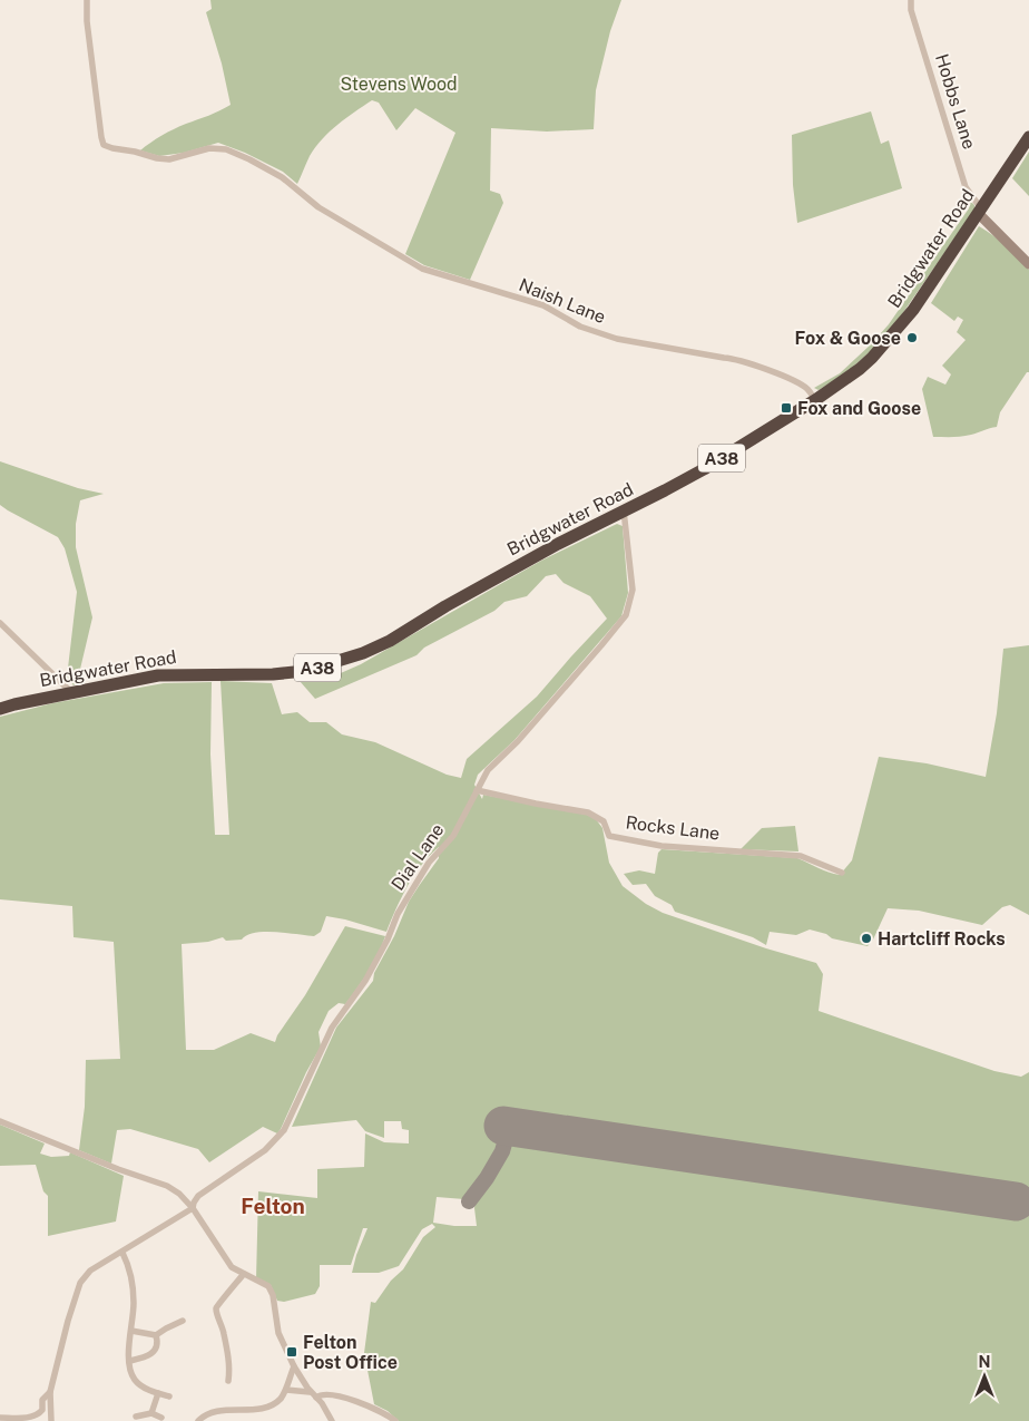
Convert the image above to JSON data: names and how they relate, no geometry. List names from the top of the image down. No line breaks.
{"streets":{"highway":["Bridgwater Road","A38"],"street":["Hobbs Lane","Naish Lane","Rocks Lane","Dial Lane"]},"crossings":[["Hobbs Lane","Bridgwater Road"],["Bridgwater Road","Naish Lane"],["Bridgwater Road","Dial Lane"],["Rocks Lane","Dial Lane"]],"districts":["Felton"],"parks":["Stevens Wood"],"places":{"other":["Fox & Goose","Hartcliff Rocks"],"transit":["Fox and Goose","Felton Post Office"]},"north":"top"}
